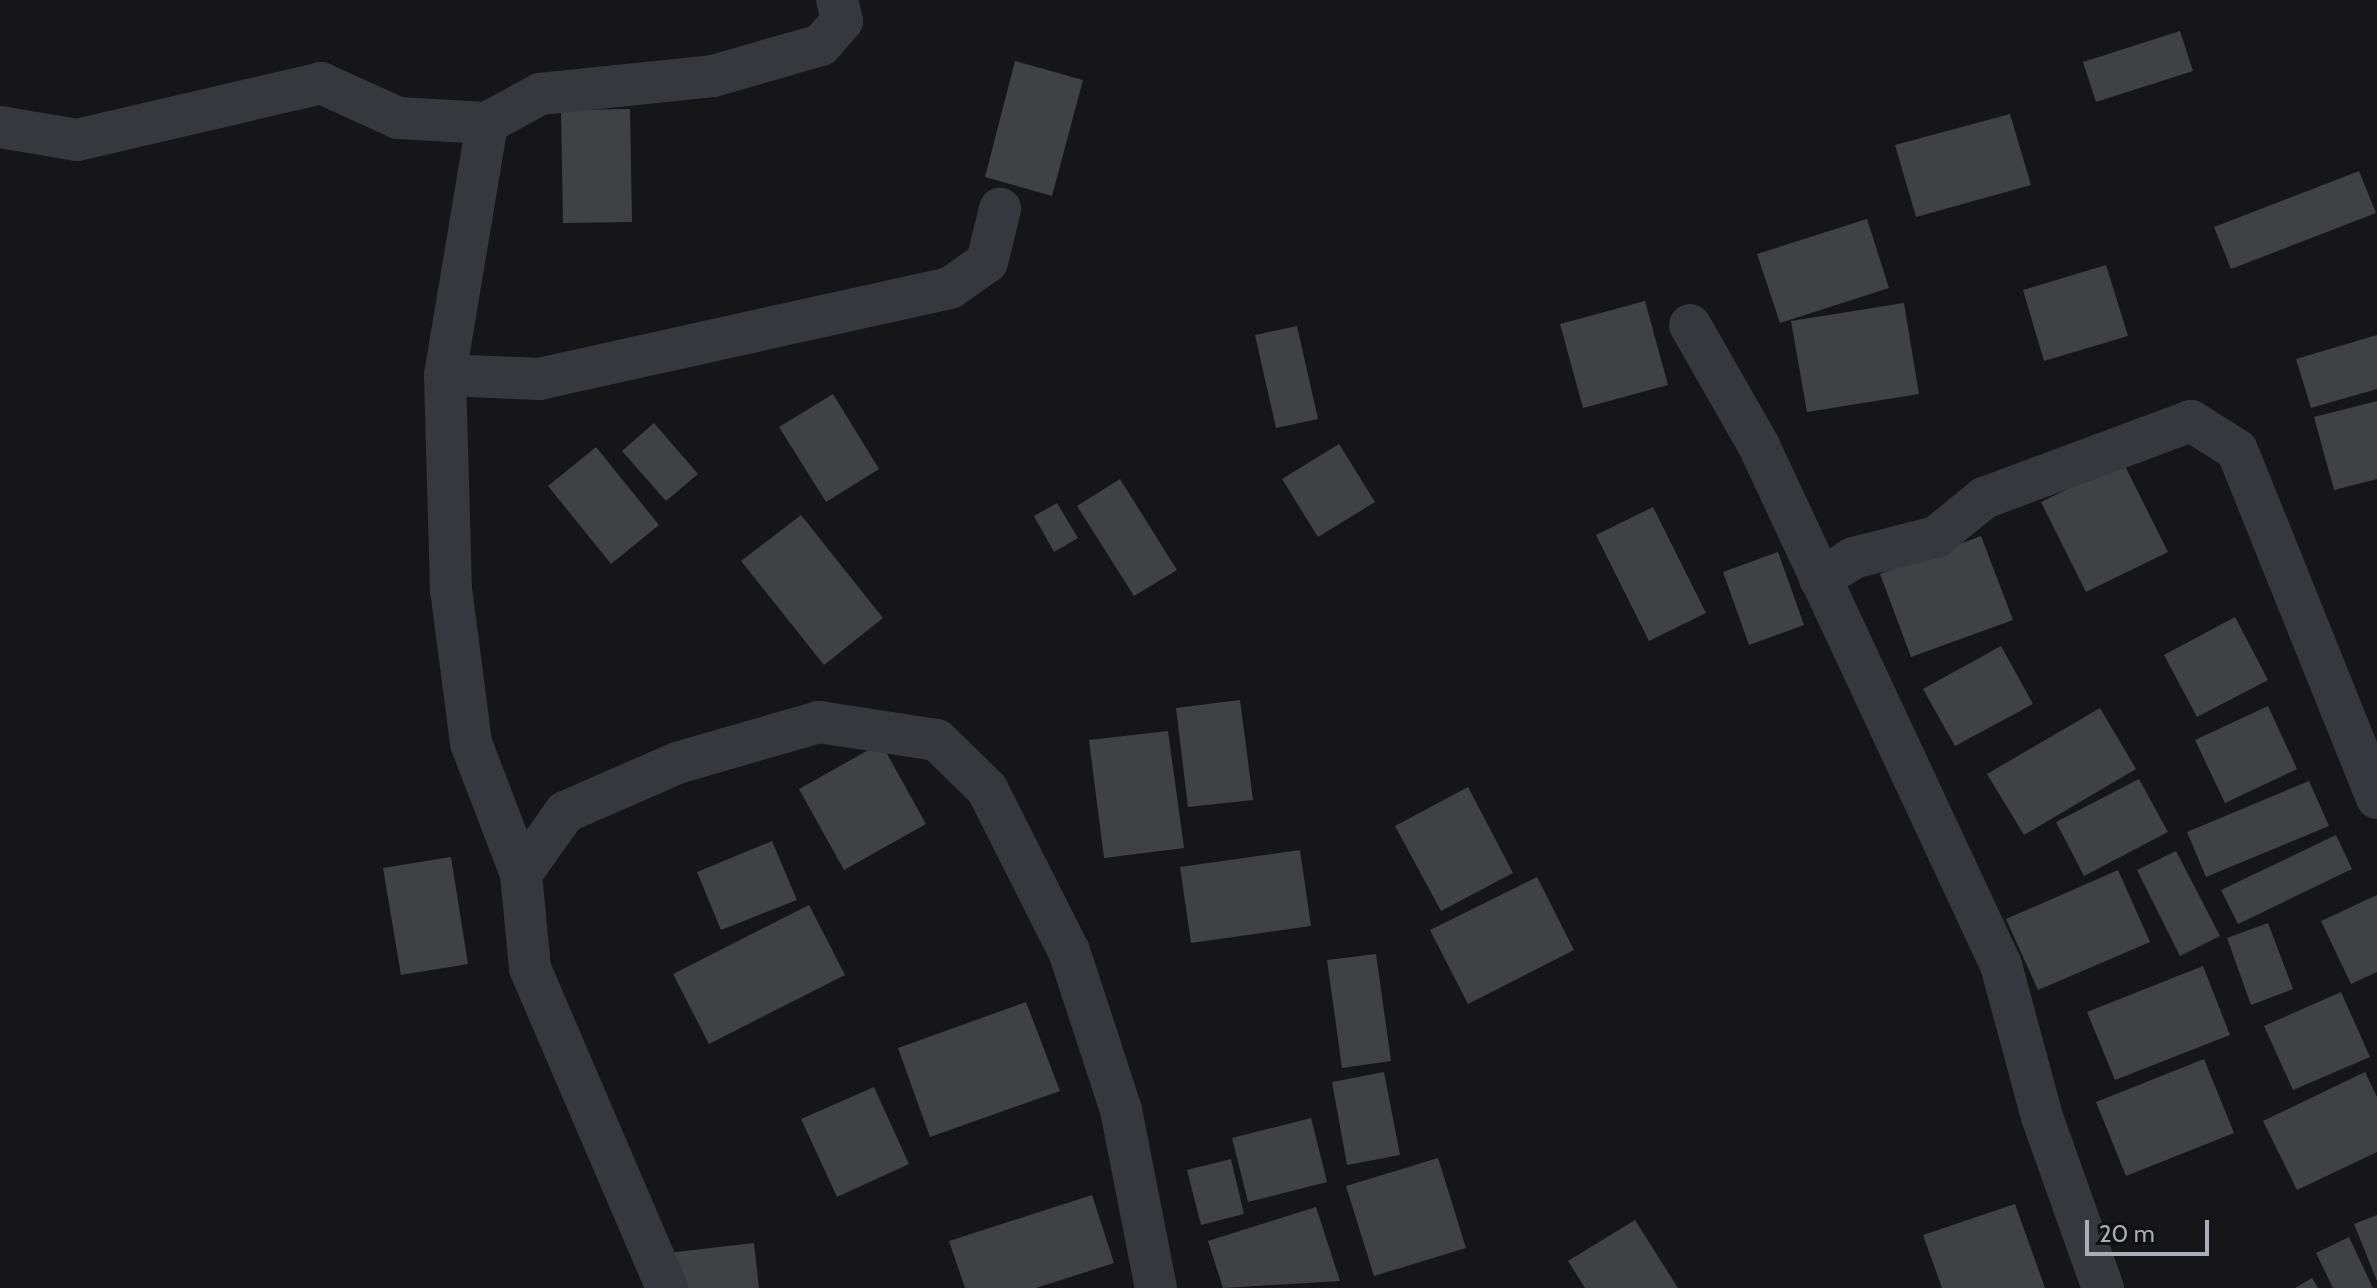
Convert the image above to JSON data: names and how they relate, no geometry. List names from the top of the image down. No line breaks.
{"scale_bar":"20 m"}
